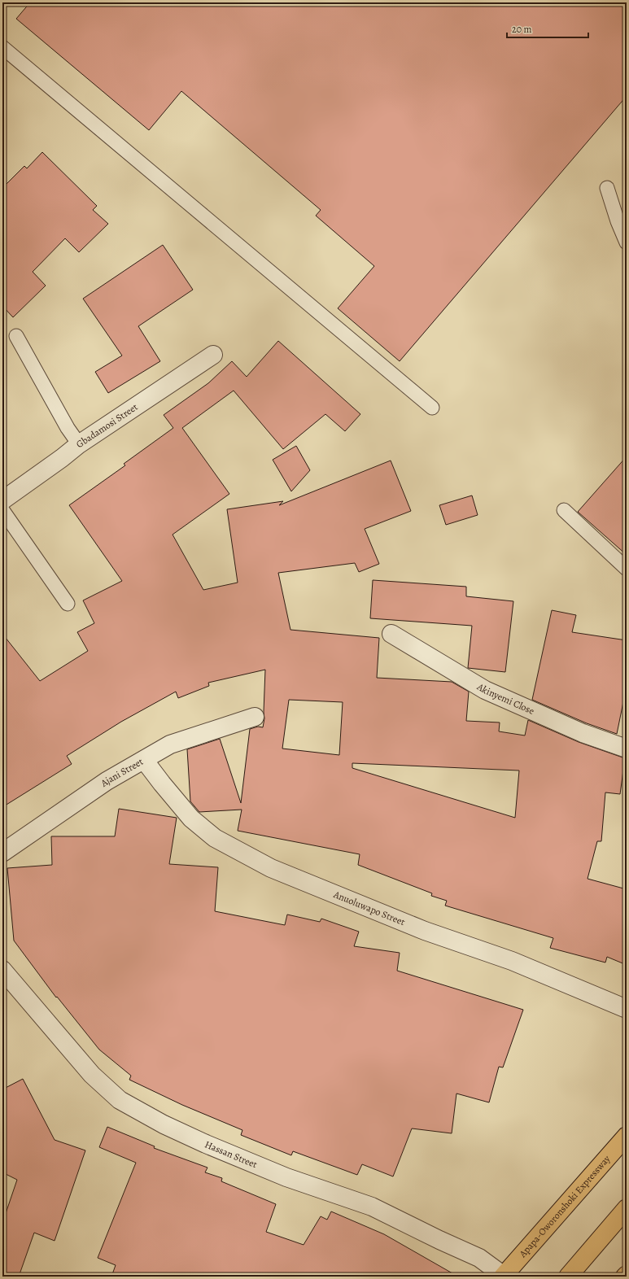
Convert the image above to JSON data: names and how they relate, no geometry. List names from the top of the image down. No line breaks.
{"streets":{"main road":["Apapa-Oworonshoki Expressway"],"street":["Gbadamosi Street","Akinyemi Close","Ajani Street","Anuoluwapo Street","Hassan Street"]},"crossings":[["Ajani Street","Anuoluwapo Street"],["Hassan Street","Apapa-Oworonshoki Expressway"]],"scale_bar":"20 m"}
